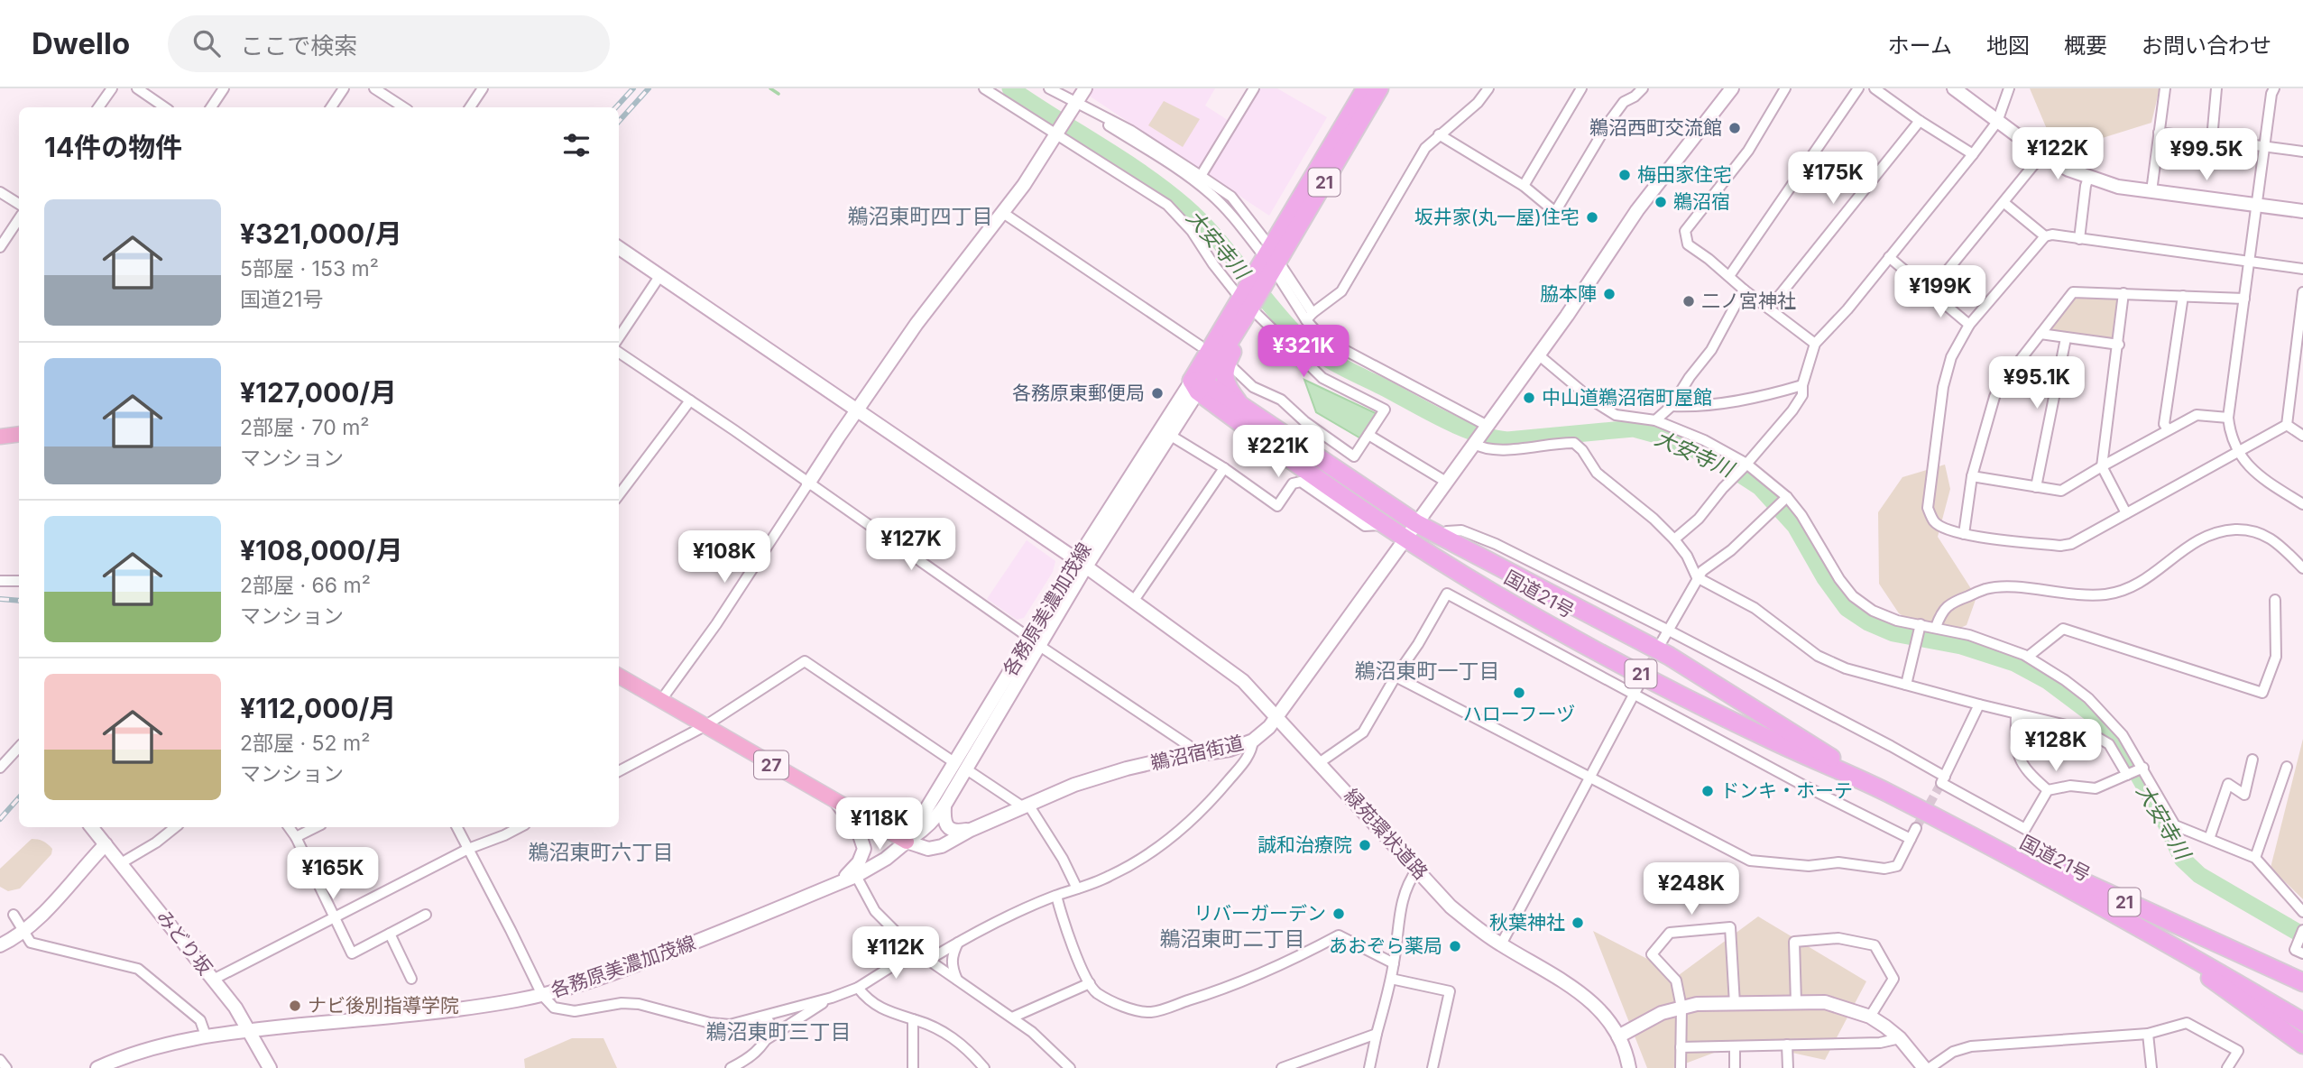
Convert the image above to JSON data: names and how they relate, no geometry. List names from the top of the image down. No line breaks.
{"streets":{"highway":["21","国道21号"],"main road":["27"],"street":["各務原美濃加茂線","鵜沼宿街道","緑苑環状道路","みどり坂"]},"crossings":[["21","国道21号"],["21","各務原美濃加茂線"],["国道21号","各務原美濃加茂線"],["国道21号","鵜沼宿街道"],["各務原美濃加茂線","鵜沼宿街道"],["各務原美濃加茂線","27"],["各務原美濃加茂線","緑苑環状道路"],["各務原美濃加茂線","みどり坂"],["鵜沼宿街道","27"],["鵜沼宿街道","緑苑環状道路"]],"districts":["鵜沼東町四丁目","鵜沼東町一丁目","鵜沼東町六丁目","鵜沼東町二丁目","鵜沼東町三丁目"],"water":["大安寺川"],"places":["鵜沼西町交流館","梅田家住宅","鵜沼宿","坂井家(丸一屋)住宅","脇本陣","二ノ宮神社","各務原東郵便局","中山道鵜沼宿町屋館","ハローフーヅ","ドンキ・ホーテ","誠和治療院","リバーガーデン","秋葉神社","あおぞら薬局","ナビ後別指導学院"],"page":{"header":"Dwello","search":"ここで検索","nav":["ホーム","地図","概要","お問い合わせ"],"heading":"14件の物件","price":["¥122K","¥99.5K","¥175K","¥199K","¥321K","¥95.1K","¥221K","¥127K","¥108K","¥128K","¥118K","¥165K","¥248K","¥112K"],"list":[{"name":"¥321,000/月","note":"5部屋 · 153 m² · 国道21号"},{"name":"¥127,000/月","note":"2部屋 · 70 m² · マンション"},{"name":"¥108,000/月","note":"2部屋 · 66 m² · マンション"},{"name":"¥112,000/月","note":"2部屋 · 52 m² · マンション"}]}}
